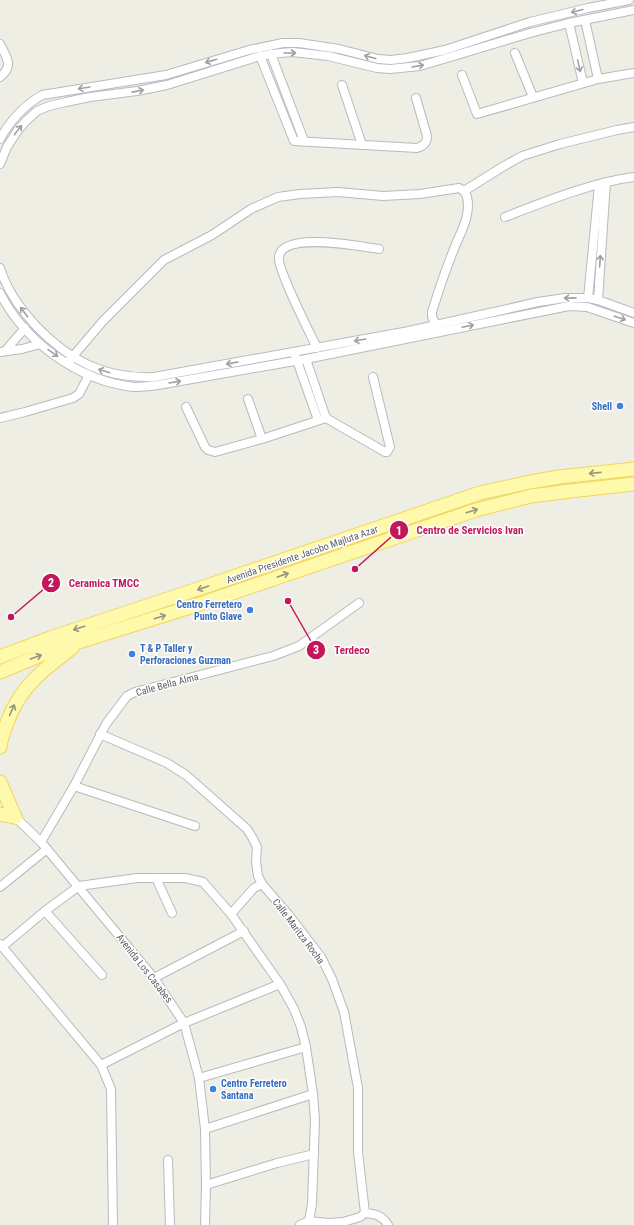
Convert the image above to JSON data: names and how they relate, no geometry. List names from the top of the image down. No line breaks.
{"streets":{"main road":["Avenida Presidente Jacobo Majluta Azar"],"street":["Calle Bella Alma","Calle Maritza Rocha","Avenida Los Casabes"]},"crossings":[["Calle Bella Alma","Calle Maritza Rocha"],["Calle Bella Alma","Avenida Los Casabes"]],"places":["Shell","Centro de Servicios Ivan","Terdeco","Centro Ferretero Punto Glave","Ceramica TMCC","T & P Taller y Perforaciones Guzman","Centro Ferretero Santana"]}
